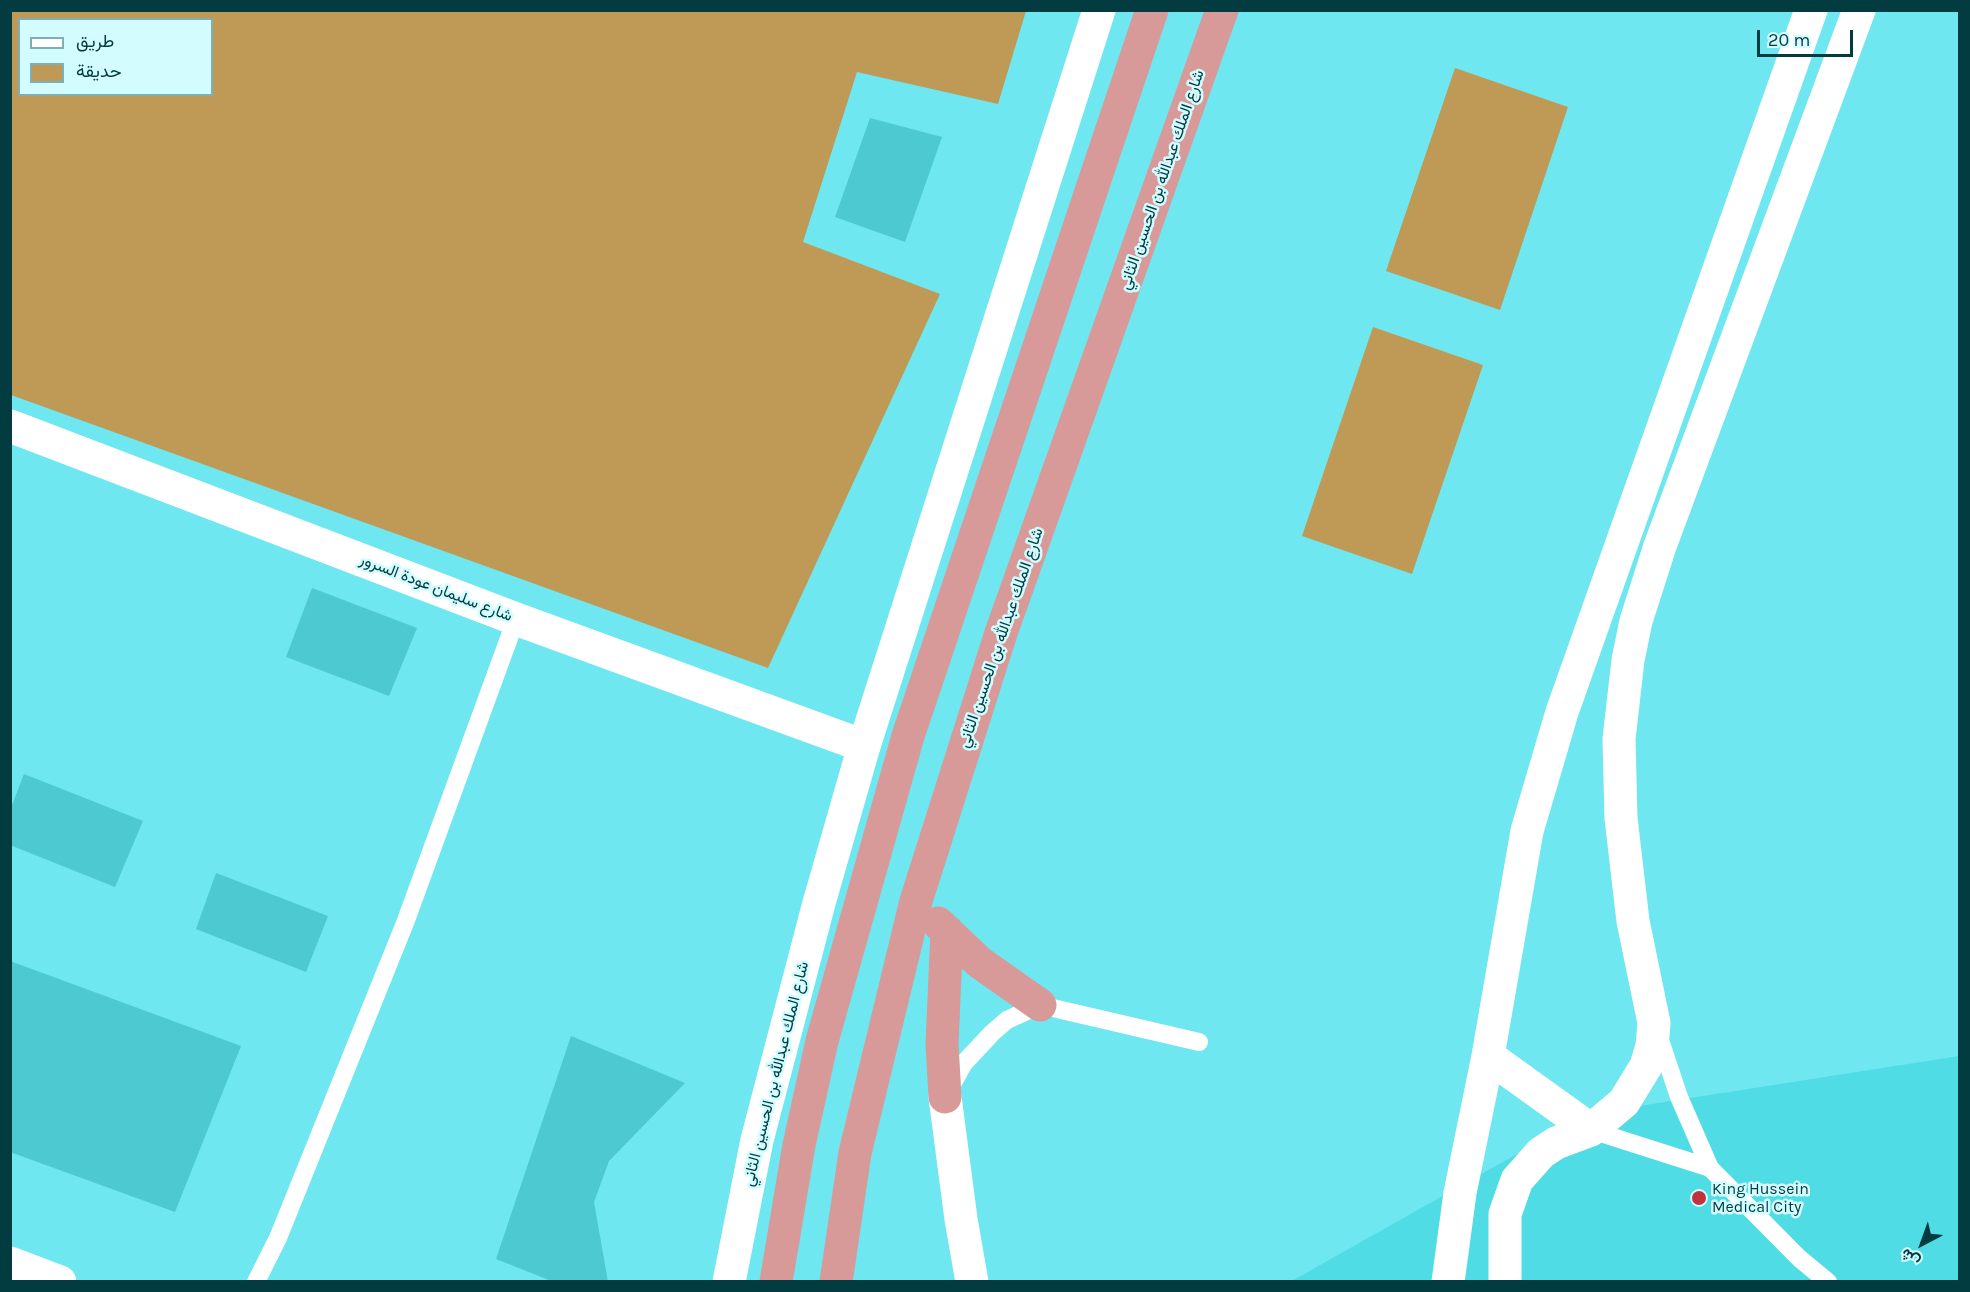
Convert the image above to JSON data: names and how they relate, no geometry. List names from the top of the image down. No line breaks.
{"streets":{"highway":["شارع الملك عبدالله بن الحسين الثاني"],"street":["شارع سليمان عودة السرور"]},"crossings":[["شارع الملك عبدالله بن الحسين الثاني","شارع سليمان عودة السرور"]],"places":["King Hussein Medical City"],"legend":["طريق","حديقة"],"scale_bar":"20 m","north":"bottom left"}
